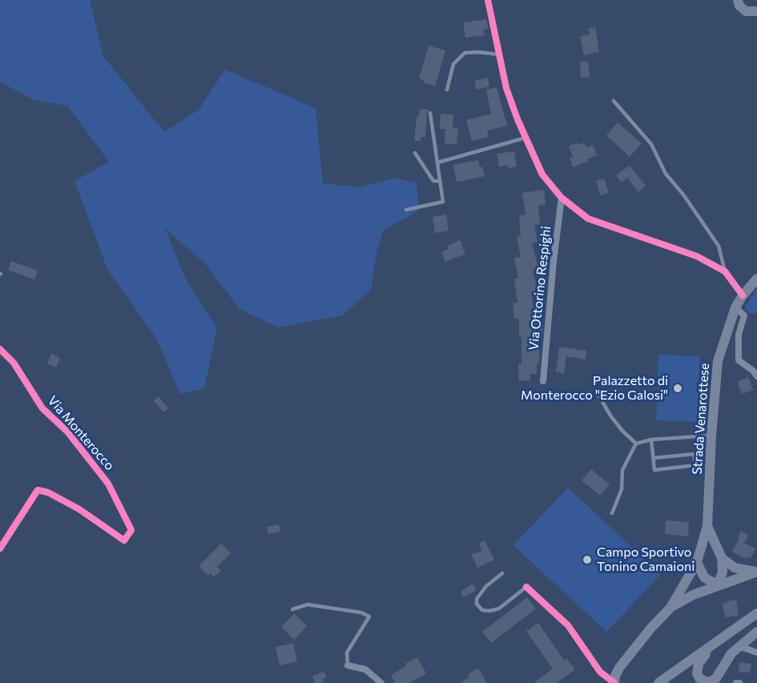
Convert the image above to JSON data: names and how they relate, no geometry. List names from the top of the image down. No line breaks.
{"streets":{"main road":["Strada Venarottese"],"street":["Via Ottorino Respighi","Via Monterocco"]},"places":["Palazzetto di Monterocco \"Ezio Galosi\"","Campo Sportivo Tonino Camaioni"]}
